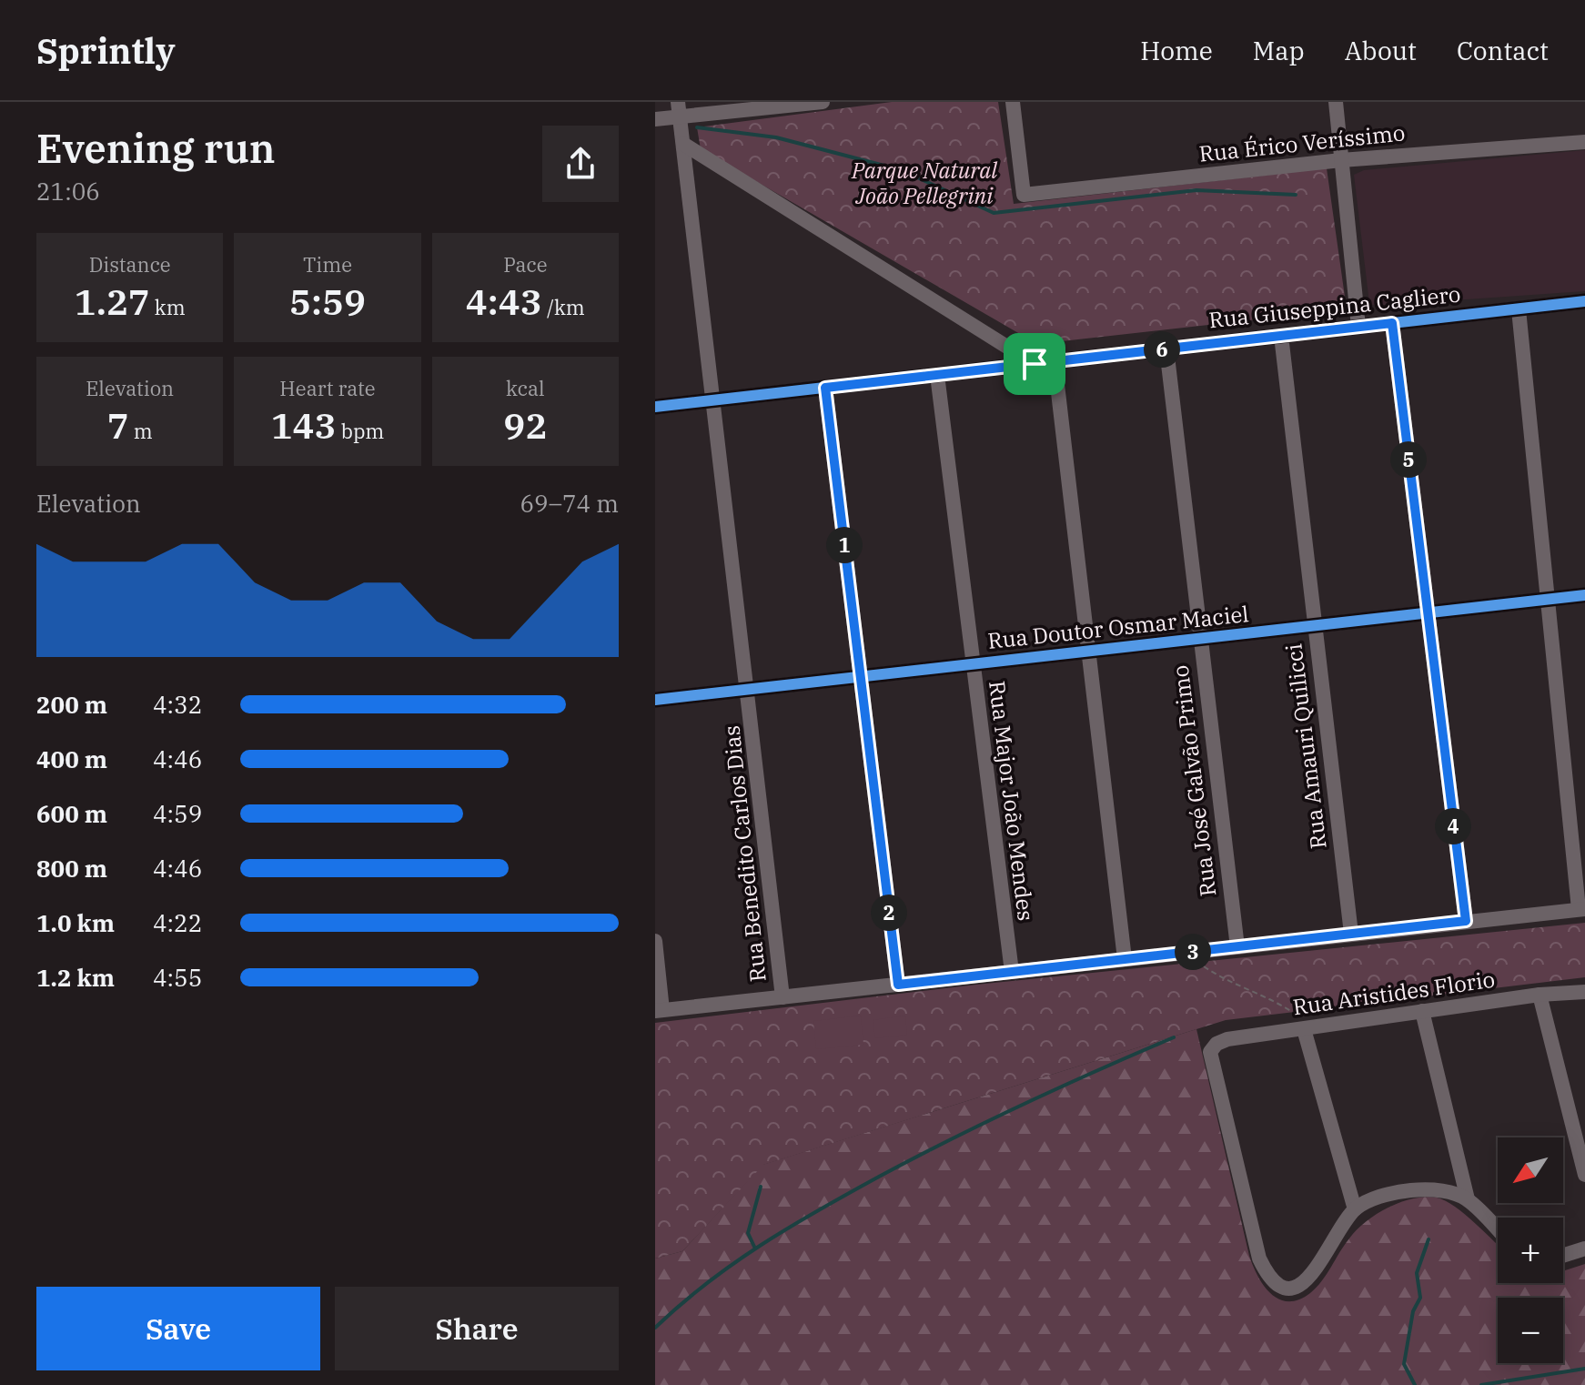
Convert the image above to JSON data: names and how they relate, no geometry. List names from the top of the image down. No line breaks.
{"streets":{"street":["Rua Érico Veríssimo","Rua Giuseppina Cagliero","Rua Doutor Osmar Maciel","Rua Amauri Quilicci","Rua José Galvão Primo","Rua Major João Mendes","Rua Benedito Carlos Dias","Rua Aristides Florio"]},"crossings":[["Rua Giuseppina Cagliero","Rua Amauri Quilicci"],["Rua Giuseppina Cagliero","Rua José Galvão Primo"],["Rua Giuseppina Cagliero","Rua Major João Mendes"],["Rua Giuseppina Cagliero","Rua Benedito Carlos Dias"],["Rua Doutor Osmar Maciel","Rua Amauri Quilicci"],["Rua Doutor Osmar Maciel","Rua José Galvão Primo"],["Rua Doutor Osmar Maciel","Rua Major João Mendes"],["Rua Doutor Osmar Maciel","Rua Benedito Carlos Dias"]],"parks":["Parque Natural João Pellegrini"],"north":"bottom left","page":{"header":"Sprintly","nav":["Home","Map","About","Contact"],"heading":["Evening run","21:06"],"stats":[["Distance","1.27 km"],["Time","5:59"],["Pace","4:43 /km"],["Elevation","7 m"],["Heart rate","143 bpm"],["kcal","92"]],"pins":["6","5","1","4","2","3"],"chart":["Elevation","69–74 m"],"list":[{"name":"200 m","note":"4:32"},{"name":"400 m","note":"4:46"},{"name":"600 m","note":"4:59"},{"name":"800 m","note":"4:46"},{"name":"1.0 km","note":"4:22"},{"name":"1.2 km","note":"4:55"}],"map_buttons":["+","−"],"buttons":["Save","Share"]}}
